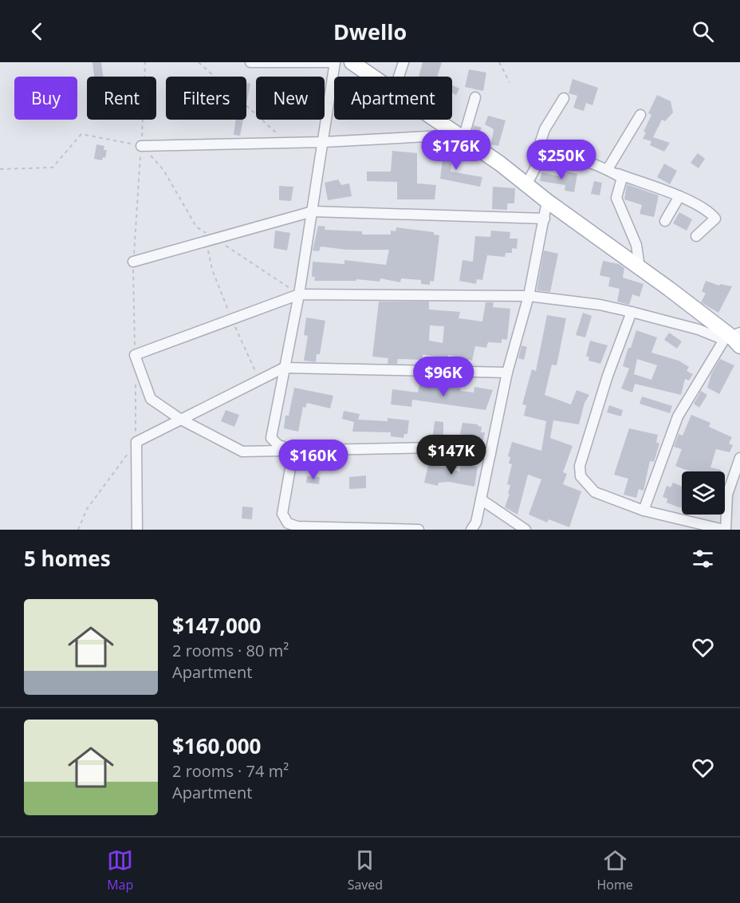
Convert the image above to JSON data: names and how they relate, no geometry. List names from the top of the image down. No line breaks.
{"page":{"header":"Dwello","chip":["Buy","Rent","Filters","New","Apartment"],"price":["$176K","$250K","$96K","$147K","$160K"],"heading":"5 homes","list":[{"name":"$147,000","note":"2 rooms · 80 m² · Apartment"},{"name":"$160,000","note":"2 rooms · 74 m² · Apartment"}],"tabs":["Map","Saved","Home"]}}
